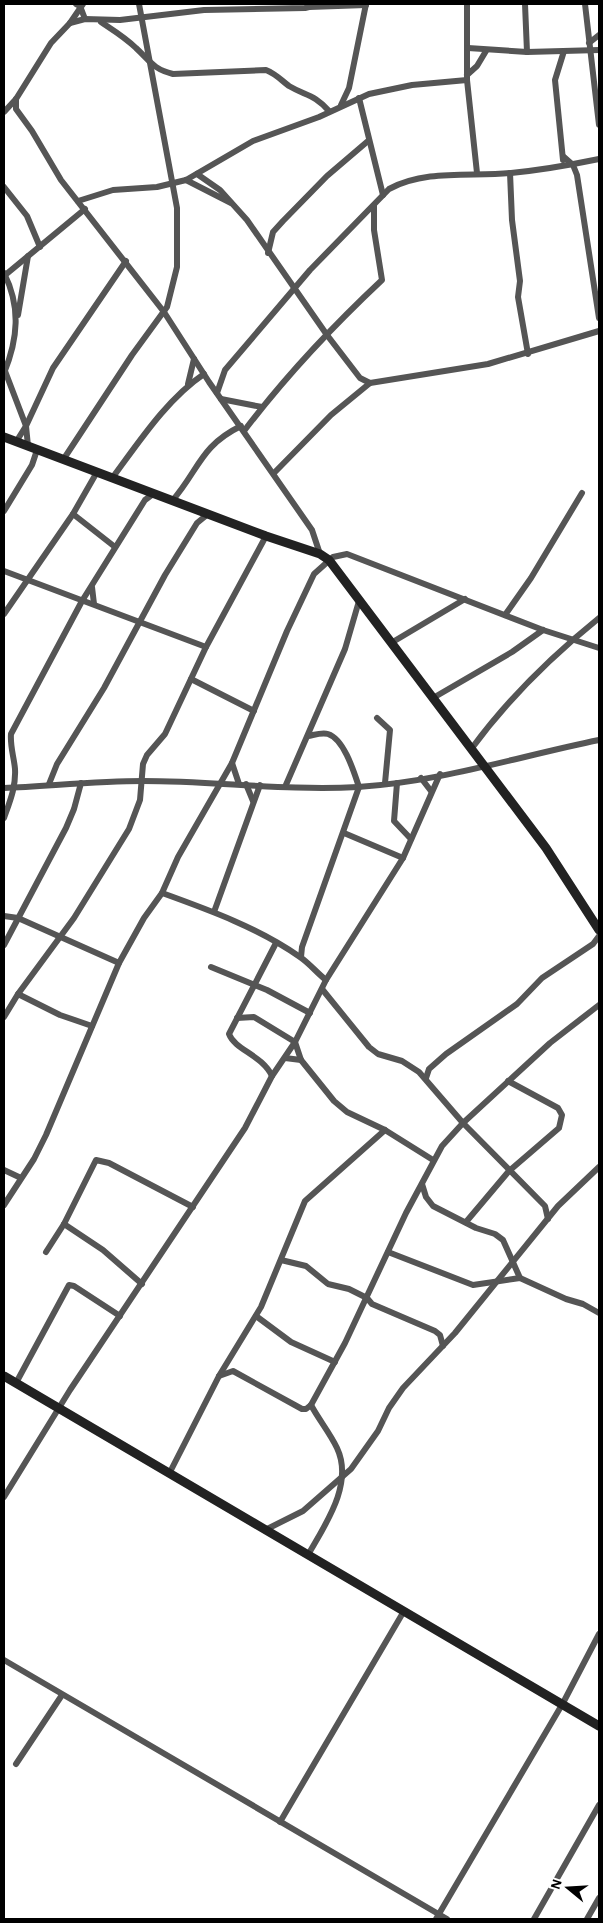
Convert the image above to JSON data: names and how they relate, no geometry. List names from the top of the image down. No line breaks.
{"north":"left"}
